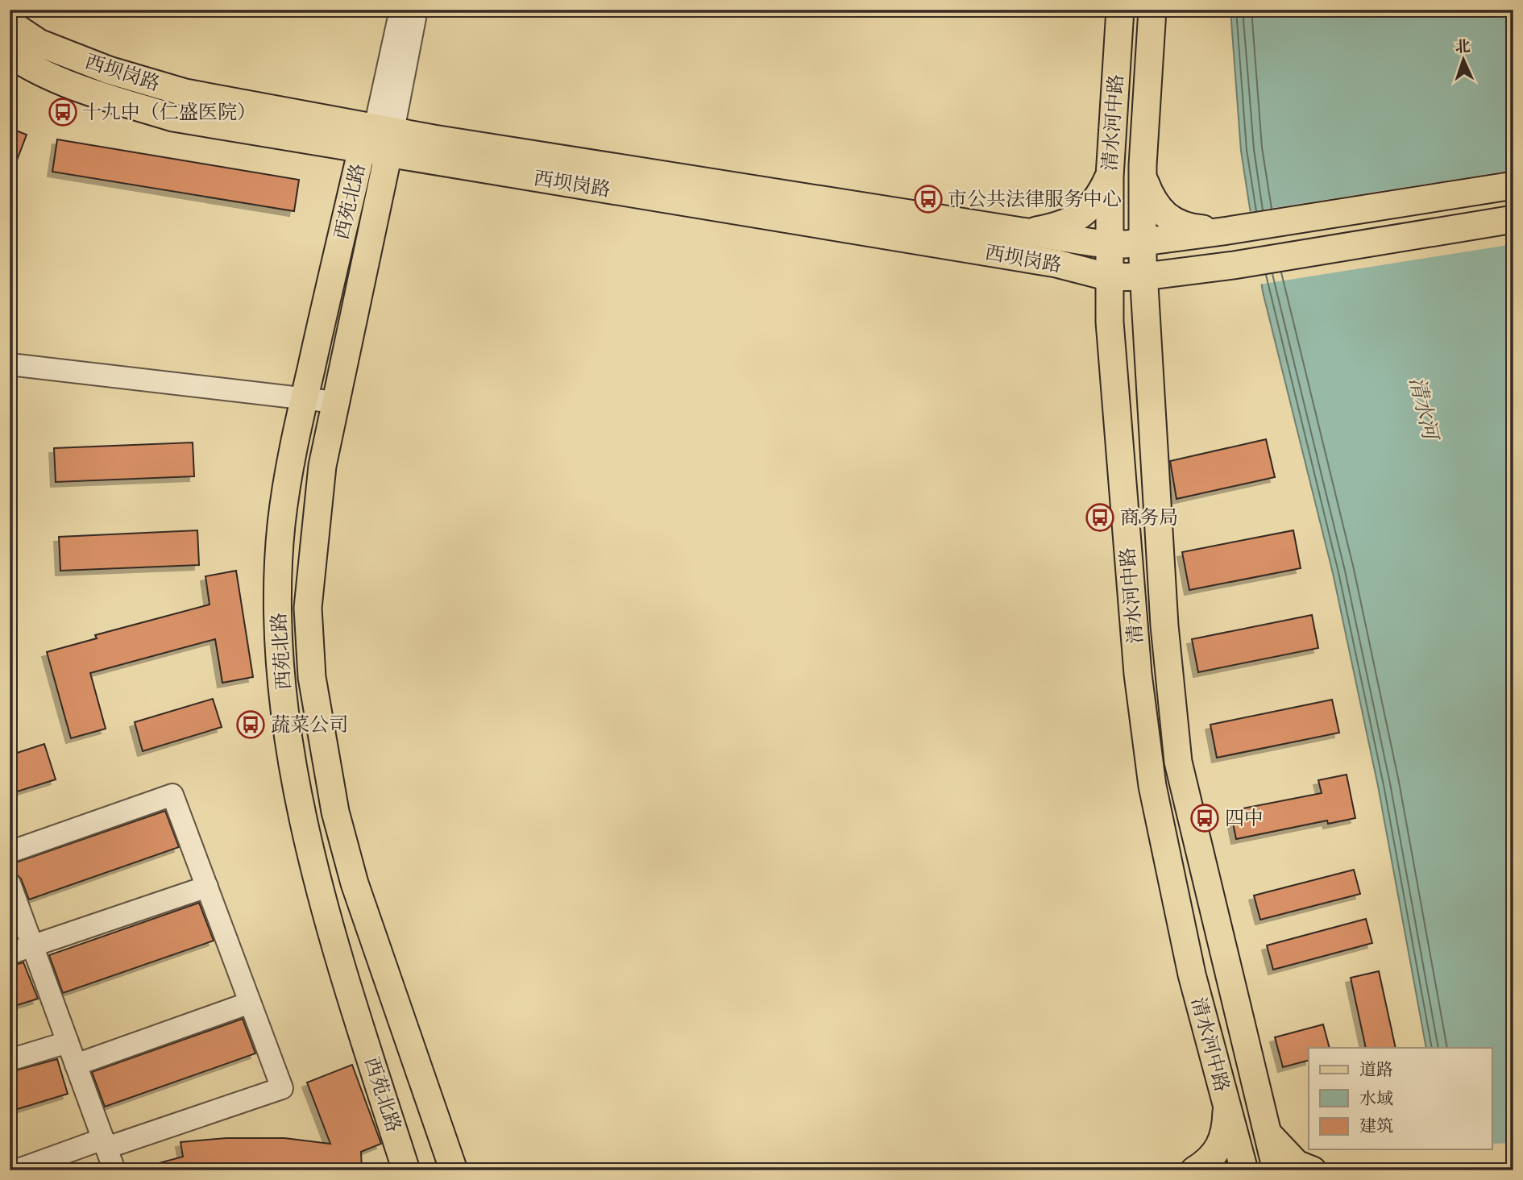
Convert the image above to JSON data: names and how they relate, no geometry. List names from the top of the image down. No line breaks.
{"streets":{"main road":["西坝岗路","清水河中路","西苑北路"]},"crossings":[["西坝岗路","清水河中路"],["西坝岗路","西苑北路"]],"water":["清水河"],"places":{"bus stop":["十九中（仁盛医院）","市公共法律服务中心","商务局","蔬菜公司","四中"]},"legend":["道路","水域","建筑"],"north":"top"}
